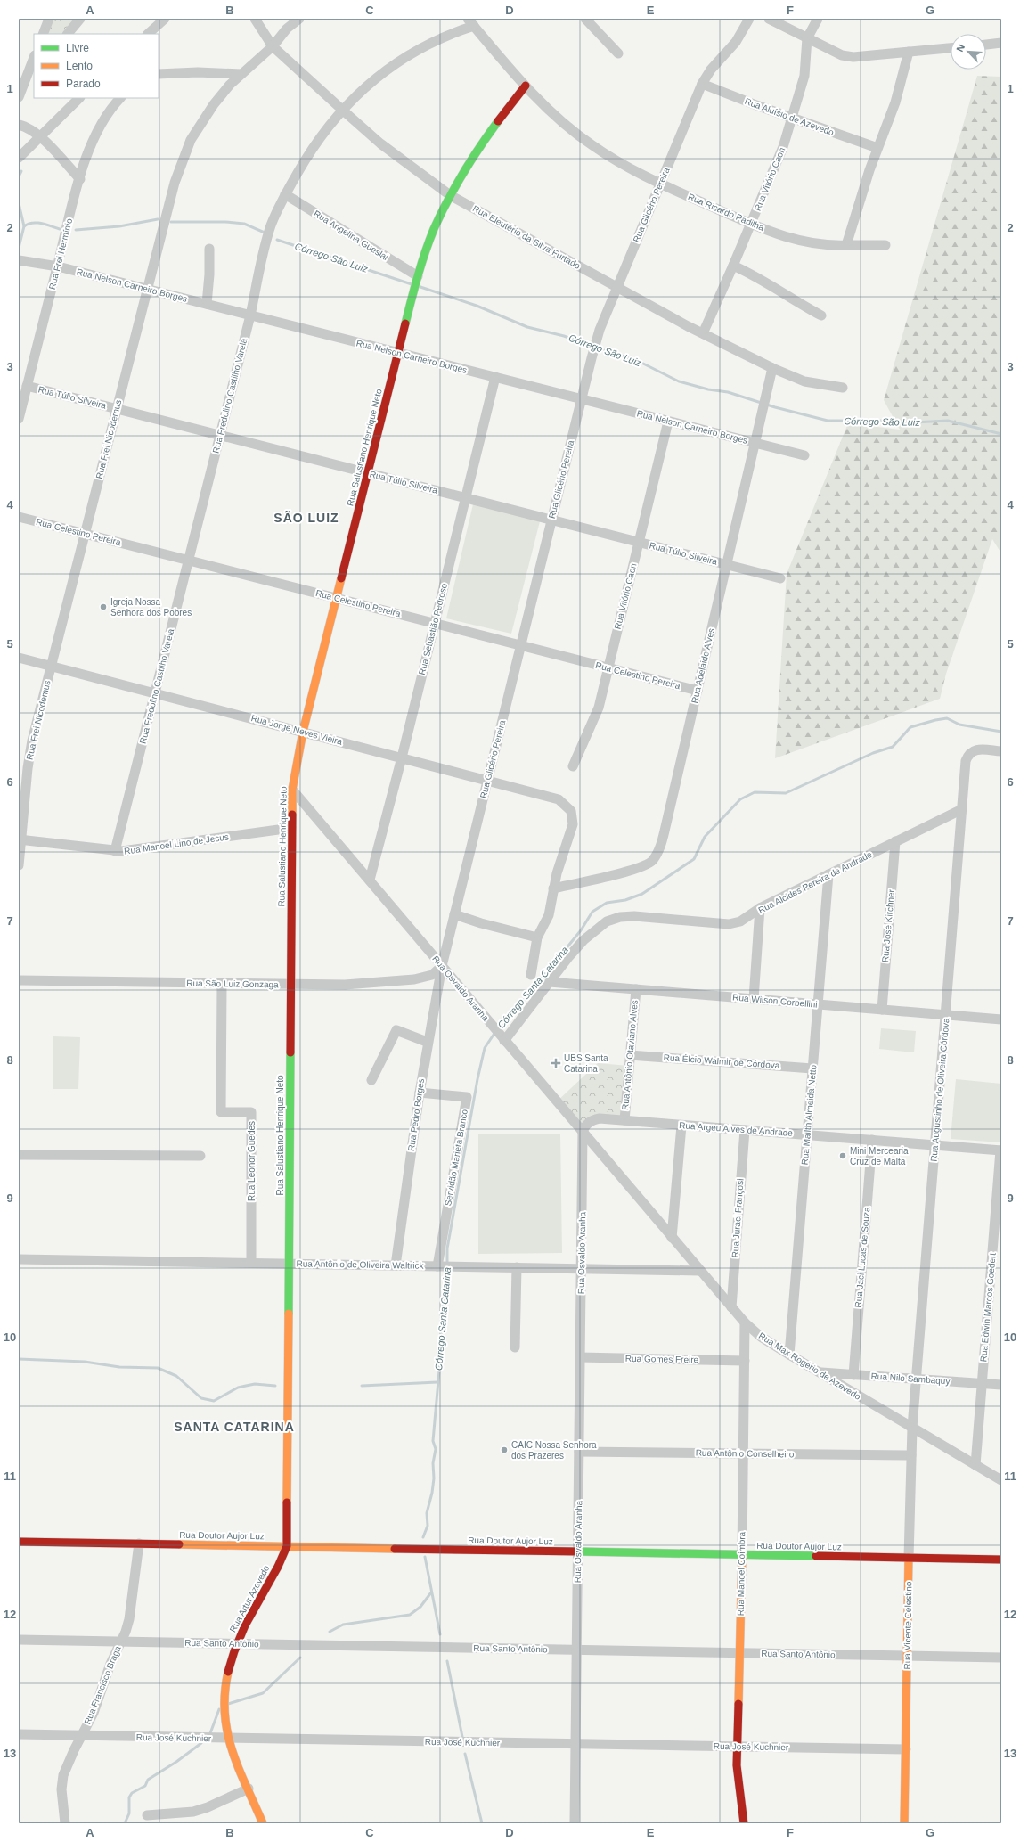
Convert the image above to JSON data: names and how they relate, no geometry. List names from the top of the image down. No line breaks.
{"streets":{"street":["Rua Aluísio de Azevedo","Rua Vitório Caon","Rua Glicério Pereira","Rua Ricardo Padilha","Rua Angelina Gueslai","Rua Eleutério da Silva Furtado","Rua Frei Hermínio","Rua Nelson Carneiro Borges","Rua Fredolino Castilho Varela","Rua Túlio Silveira","Rua Frei Nicodemus","Rua Salustiano Henrique Neto","Rua Celestino Pereira","Rua Sebastião Pedroso","Rua Adelaide Alves","Rua Jorge Neves Vieira","Rua Manoel Lino de Jesus","Rua Alcides Pereira de Andrade","Rua José Kirchner","Rua São Luiz Gonzaga","Rua Osvaldo Aranha","Rua Wilson Corbellini","Rua Antônio Otaviano Alves","Rua Élcio Walmir de Córdova","Rua Augustinho de Oliveira Córdova","Rua Pedro Borges","Rua Mailth Almeida Netto","Rua Argeu Alves de Andrade","Servidão Marieta Branco","Rua Leonor Guedes","Rua Juraci Françosi","Rua Jaci Lucas de Souza","Rua Antônio de Oliveira Waltrick","Rua Edwin Marcos Goedert","Rua Gomes Freire","Rua Max Rogério de Azevedo","Rua Nilo Sambaquy","Rua Antônio Conselheiro","Rua Doutor Aujor Luz","Rua Manoel Coimbra","Rua Artur Azevedo","Rua Vicente Celestino","Rua Santo Antônio","Rua Francisco Braga","Rua José Kuchnier"]},"crossings":[["Rua Aluísio de Azevedo","Rua Vitório Caon"],["Rua Aluísio de Azevedo","Rua Glicério Pereira"],["Rua Vitório Caon","Rua Ricardo Padilha"],["Rua Vitório Caon","Rua Eleutério da Silva Furtado"],["Rua Vitório Caon","Rua Nelson Carneiro Borges"],["Rua Vitório Caon","Rua Túlio Silveira"],["Rua Vitório Caon","Rua Celestino Pereira"],["Rua Glicério Pereira","Rua Ricardo Padilha"],["Rua Glicério Pereira","Rua Eleutério da Silva Furtado"],["Rua Glicério Pereira","Rua Nelson Carneiro Borges"],["Rua Glicério Pereira","Rua Túlio Silveira"],["Rua Glicério Pereira","Rua Celestino Pereira"],["Rua Glicério Pereira","Rua Jorge Neves Vieira"],["Rua Glicério Pereira","Rua São Luiz Gonzaga"],["Rua Glicério Pereira","Rua Osvaldo Aranha"],["Rua Glicério Pereira","Rua Pedro Borges"],["Rua Ricardo Padilha","Rua Fredolino Castilho Varela"],["Rua Ricardo Padilha","Rua Salustiano Henrique Neto"],["Rua Angelina Gueslai","Rua Fredolino Castilho Varela"],["Rua Angelina Gueslai","Rua Salustiano Henrique Neto"],["Rua Eleutério da Silva Furtado","Rua Fredolino Castilho Varela"],["Rua Eleutério da Silva Furtado","Rua Frei Nicodemus"],["Rua Eleutério da Silva Furtado","Rua Salustiano Henrique Neto"],["Rua Eleutério da Silva Furtado","Rua Adelaide Alves"],["Rua Frei Hermínio","Rua Nelson Carneiro Borges"],["Rua Frei Hermínio","Rua Túlio Silveira"],["Rua Nelson Carneiro Borges","Rua Fredolino Castilho Varela"],["Rua Nelson Carneiro Borges","Rua Frei Nicodemus"],["Rua Nelson Carneiro Borges","Rua Salustiano Henrique Neto"],["Rua Nelson Carneiro Borges","Rua Sebastião Pedroso"],["Rua Nelson Carneiro Borges","Rua Adelaide Alves"],["Rua Fredolino Castilho Varela","Rua Túlio Silveira"],["Rua Fredolino Castilho Varela","Rua Celestino Pereira"],["Rua Fredolino Castilho Varela","Rua Jorge Neves Vieira"],["Rua Fredolino Castilho Varela","Rua Manoel Lino de Jesus"],["Rua Túlio Silveira","Rua Frei Nicodemus"],["Rua Túlio Silveira","Rua Salustiano Henrique Neto"],["Rua Túlio Silveira","Rua Sebastião Pedroso"],["Rua Túlio Silveira","Rua Adelaide Alves"],["Rua Frei Nicodemus","Rua Celestino Pereira"],["Rua Frei Nicodemus","Rua Jorge Neves Vieira"],["Rua Frei Nicodemus","Rua Manoel Lino de Jesus"],["Rua Salustiano Henrique Neto","Rua Celestino Pereira"],["Rua Salustiano Henrique Neto","Rua Jorge Neves Vieira"],["Rua Salustiano Henrique Neto","Rua Manoel Lino de Jesus"],["Rua Salustiano Henrique Neto","Rua São Luiz Gonzaga"],["Rua Salustiano Henrique Neto","Rua Osvaldo Aranha"],["Rua Salustiano Henrique Neto","Rua Antônio de Oliveira Waltrick"],["Rua Salustiano Henrique Neto","Rua Doutor Aujor Luz"],["Rua Salustiano Henrique Neto","Rua Artur Azevedo"],["Rua Celestino Pereira","Rua Sebastião Pedroso"],["Rua Celestino Pereira","Rua Adelaide Alves"],["Rua Sebastião Pedroso","Rua Jorge Neves Vieira"],["Rua Sebastião Pedroso","Rua Osvaldo Aranha"],["Rua Adelaide Alves","Rua Jorge Neves Vieira"],["Rua Alcides Pereira de Andrade","Rua José Kirchner"],["Rua Alcides Pereira de Andrade","Rua Osvaldo Aranha"],["Rua Alcides Pereira de Andrade","Rua Wilson Corbellini"],["Rua Alcides Pereira de Andrade","Rua Augustinho de Oliveira Córdova"],["Rua Alcides Pereira de Andrade","Rua Mailth Almeida Netto"],["Rua José Kirchner","Rua Wilson Corbellini"],["Rua São Luiz Gonzaga","Rua Osvaldo Aranha"],["Rua São Luiz Gonzaga","Rua Pedro Borges"],["Rua São Luiz Gonzaga","Rua Leonor Guedes"],["Rua Osvaldo Aranha","Rua Pedro Borges"],["Rua Osvaldo Aranha","Rua Argeu Alves de Andrade"],["Rua Osvaldo Aranha","Rua Antônio de Oliveira Waltrick"],["Rua Osvaldo Aranha","Rua Gomes Freire"],["Rua Osvaldo Aranha","Rua Max Rogério de Azevedo"],["Rua Osvaldo Aranha","Rua Antônio Conselheiro"],["Rua Osvaldo Aranha","Rua Doutor Aujor Luz"],["Rua Osvaldo Aranha","Rua Santo Antônio"],["Rua Osvaldo Aranha","Rua José Kuchnier"],["Rua Wilson Corbellini","Rua Antônio Otaviano Alves"],["Rua Wilson Corbellini","Rua Augustinho de Oliveira Córdova"],["Rua Wilson Corbellini","Rua Mailth Almeida Netto"],["Rua Antônio Otaviano Alves","Rua Élcio Walmir de Córdova"],["Rua Antônio Otaviano Alves","Rua Argeu Alves de Andrade"],["Rua Élcio Walmir de Córdova","Rua Mailth Almeida Netto"],["Rua Augustinho de Oliveira Córdova","Rua Argeu Alves de Andrade"],["Rua Augustinho de Oliveira Córdova","Rua Max Rogério de Azevedo"],["Rua Augustinho de Oliveira Córdova","Rua Nilo Sambaquy"],["Rua Augustinho de Oliveira Córdova","Rua Vicente Celestino"],["Rua Pedro Borges","Servidão Marieta Branco"],["Rua Pedro Borges","Rua Antônio de Oliveira Waltrick"],["Rua Mailth Almeida Netto","Rua Argeu Alves de Andrade"],["Rua Mailth Almeida Netto","Rua Max Rogério de Azevedo"],["Rua Argeu Alves de Andrade","Rua Juraci Françosi"],["Rua Argeu Alves de Andrade","Rua Jaci Lucas de Souza"],["Rua Argeu Alves de Andrade","Rua Edwin Marcos Goedert"],["Rua Argeu Alves de Andrade","Rua Max Rogério de Azevedo"],["Servidão Marieta Branco","Rua Antônio de Oliveira Waltrick"],["Rua Leonor Guedes","Rua Antônio de Oliveira Waltrick"],["Rua Juraci Françosi","Rua Max Rogério de Azevedo"],["Rua Jaci Lucas de Souza","Rua Nilo Sambaquy"],["Rua Antônio de Oliveira Waltrick","Rua Max Rogério de Azevedo"],["Rua Edwin Marcos Goedert","Rua Max Rogério de Azevedo"],["Rua Edwin Marcos Goedert","Rua Nilo Sambaquy"],["Rua Gomes Freire","Rua Manoel Coimbra"],["Rua Max Rogério de Azevedo","Rua Nilo Sambaquy"],["Rua Max Rogério de Azevedo","Rua Manoel Coimbra"],["Rua Max Rogério de Azevedo","Rua Vicente Celestino"],["Rua Antônio Conselheiro","Rua Manoel Coimbra"],["Rua Antônio Conselheiro","Rua Vicente Celestino"],["Rua Doutor Aujor Luz","Rua Manoel Coimbra"],["Rua Doutor Aujor Luz","Rua Artur Azevedo"],["Rua Doutor Aujor Luz","Rua Vicente Celestino"],["Rua Doutor Aujor Luz","Rua Francisco Braga"],["Rua Manoel Coimbra","Rua Santo Antônio"],["Rua Manoel Coimbra","Rua José Kuchnier"],["Rua Artur Azevedo","Rua Santo Antônio"],["Rua Artur Azevedo","Rua José Kuchnier"],["Rua Vicente Celestino","Rua Santo Antônio"],["Rua Vicente Celestino","Rua José Kuchnier"],["Rua Santo Antônio","Rua Francisco Braga"],["Rua Francisco Braga","Rua José Kuchnier"]],"districts":["SÃO LUIZ","SANTA CATARINA"],"water":["Córrego São Luiz","Córrego Santa Catarina"],"places":{"other":["Igreja Nossa Senhora dos Pobres","Mini Mercearia Cruz de Malta","CAIC Nossa Senhora dos Prazeres"],"health":["UBS Santa Catarina"]},"legend":["Livre","Lento","Parado"],"north":"top left","grid":{"columns":["A","B","C","D","E","F","G"],"rows":["1","2","3","4","5","6","7","8","9","10","11","12","13"]}}
